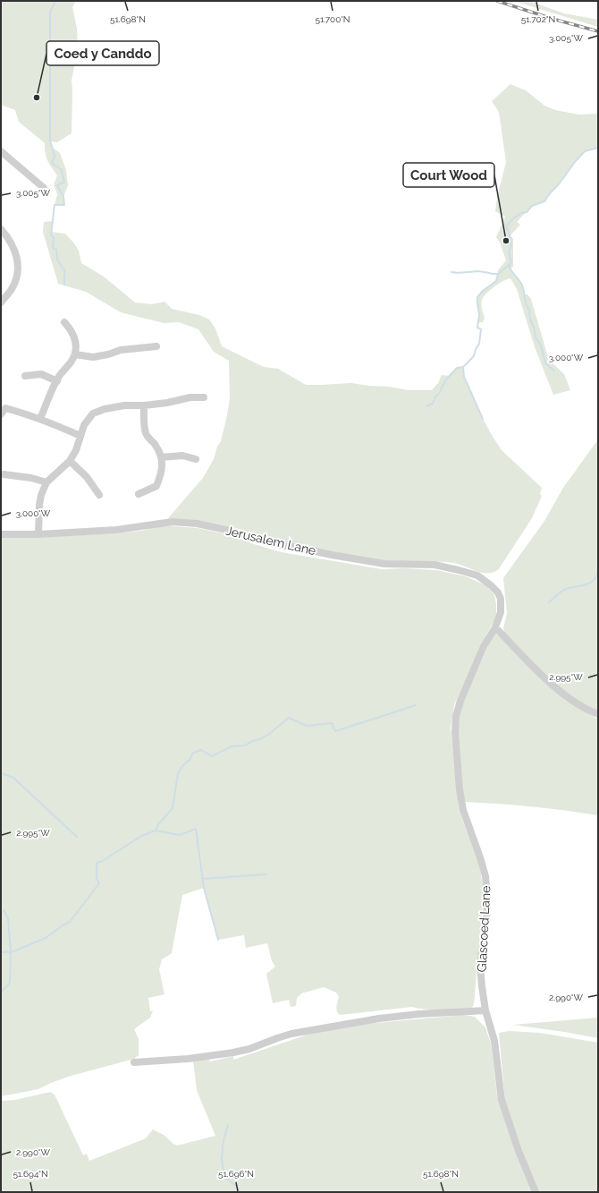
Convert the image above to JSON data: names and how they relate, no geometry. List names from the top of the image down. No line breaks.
{"streets":{"street":["Jerusalem Lane","Glascoed Lane"]},"crossings":[["Jerusalem Lane","Glascoed Lane"]],"places":["Coed y Canddo","Court Wood"],"coordinates":["51.698°N","51.700°N","51.702°N","3.005°W","3.000°W","2.995°W","2.990°W","51.694°N","51.696°N"]}
